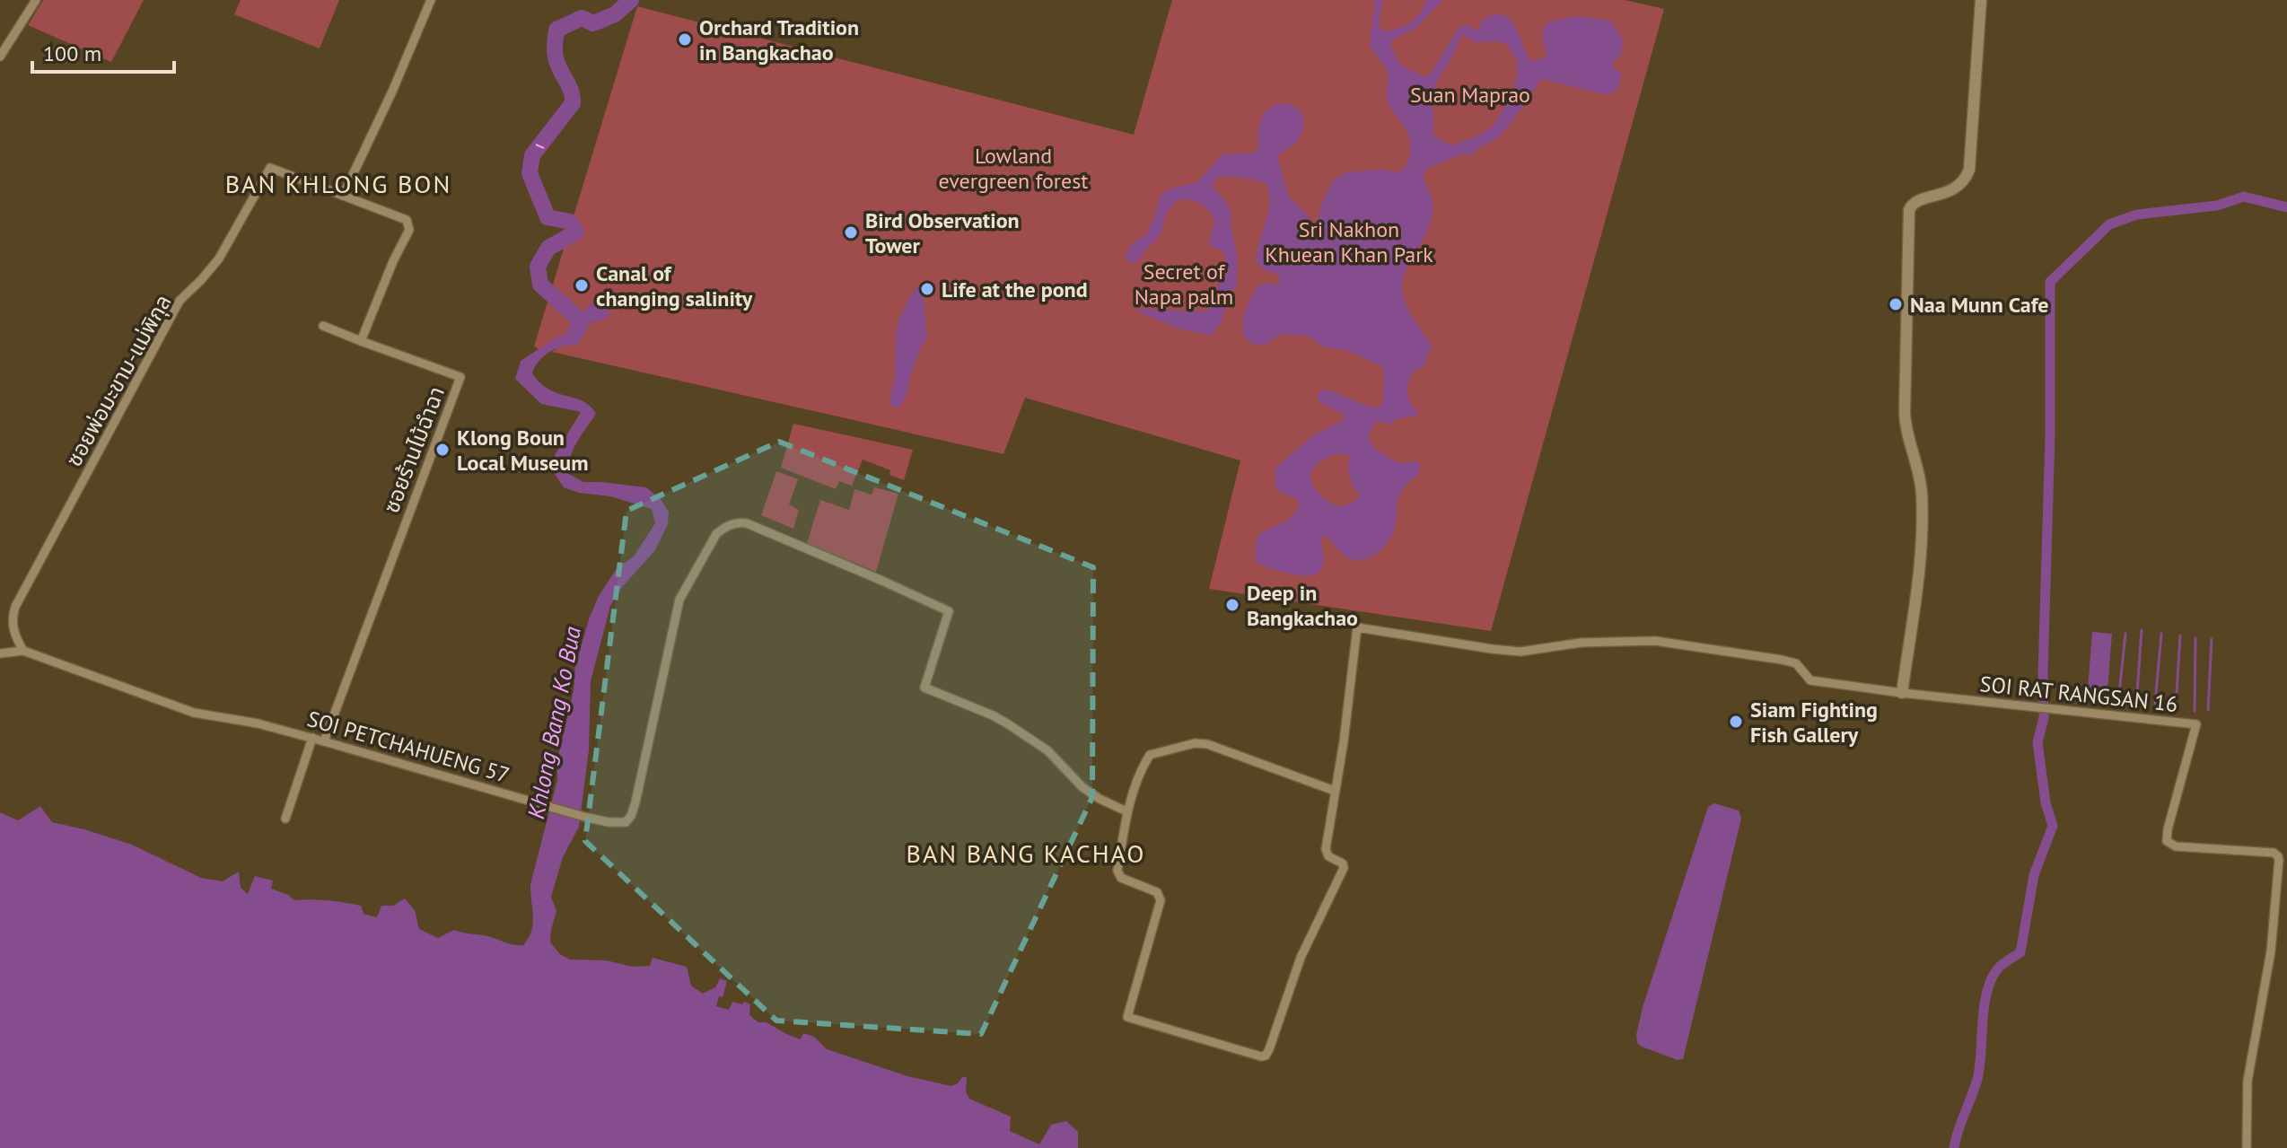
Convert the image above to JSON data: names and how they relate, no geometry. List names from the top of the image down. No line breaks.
{"streets":{"street":["ซอยพ่อมะขาม-แม่พิกุล","ซอยร้านไม้ฉำฉา","SOI RAT RANGSAN 16","SOI PETCHAHUENG 57"]},"crossings":[["ซอยพ่อมะขาม-แม่พิกุล","SOI PETCHAHUENG 57"],["ซอยร้านไม้ฉำฉา","SOI PETCHAHUENG 57"]],"districts":["BAN KHLONG BON","BAN BANG KACHAO"],"water":["Khlong Bang Ko Bua"],"parks":["Suan Maprao","Lowland evergreen forest","Sri Nakhon Khuean Khan Park","Secret of Napa palm"],"places":["Orchard Tradition in Bangkachao","Bird Observation Tower","Canal of changing salinity","Life at the pond","Naa Munn Cafe","Klong Boun Local Museum","Deep in Bangkachao","Siam Fighting Fish Gallery"],"scale_bar":"100 m"}
